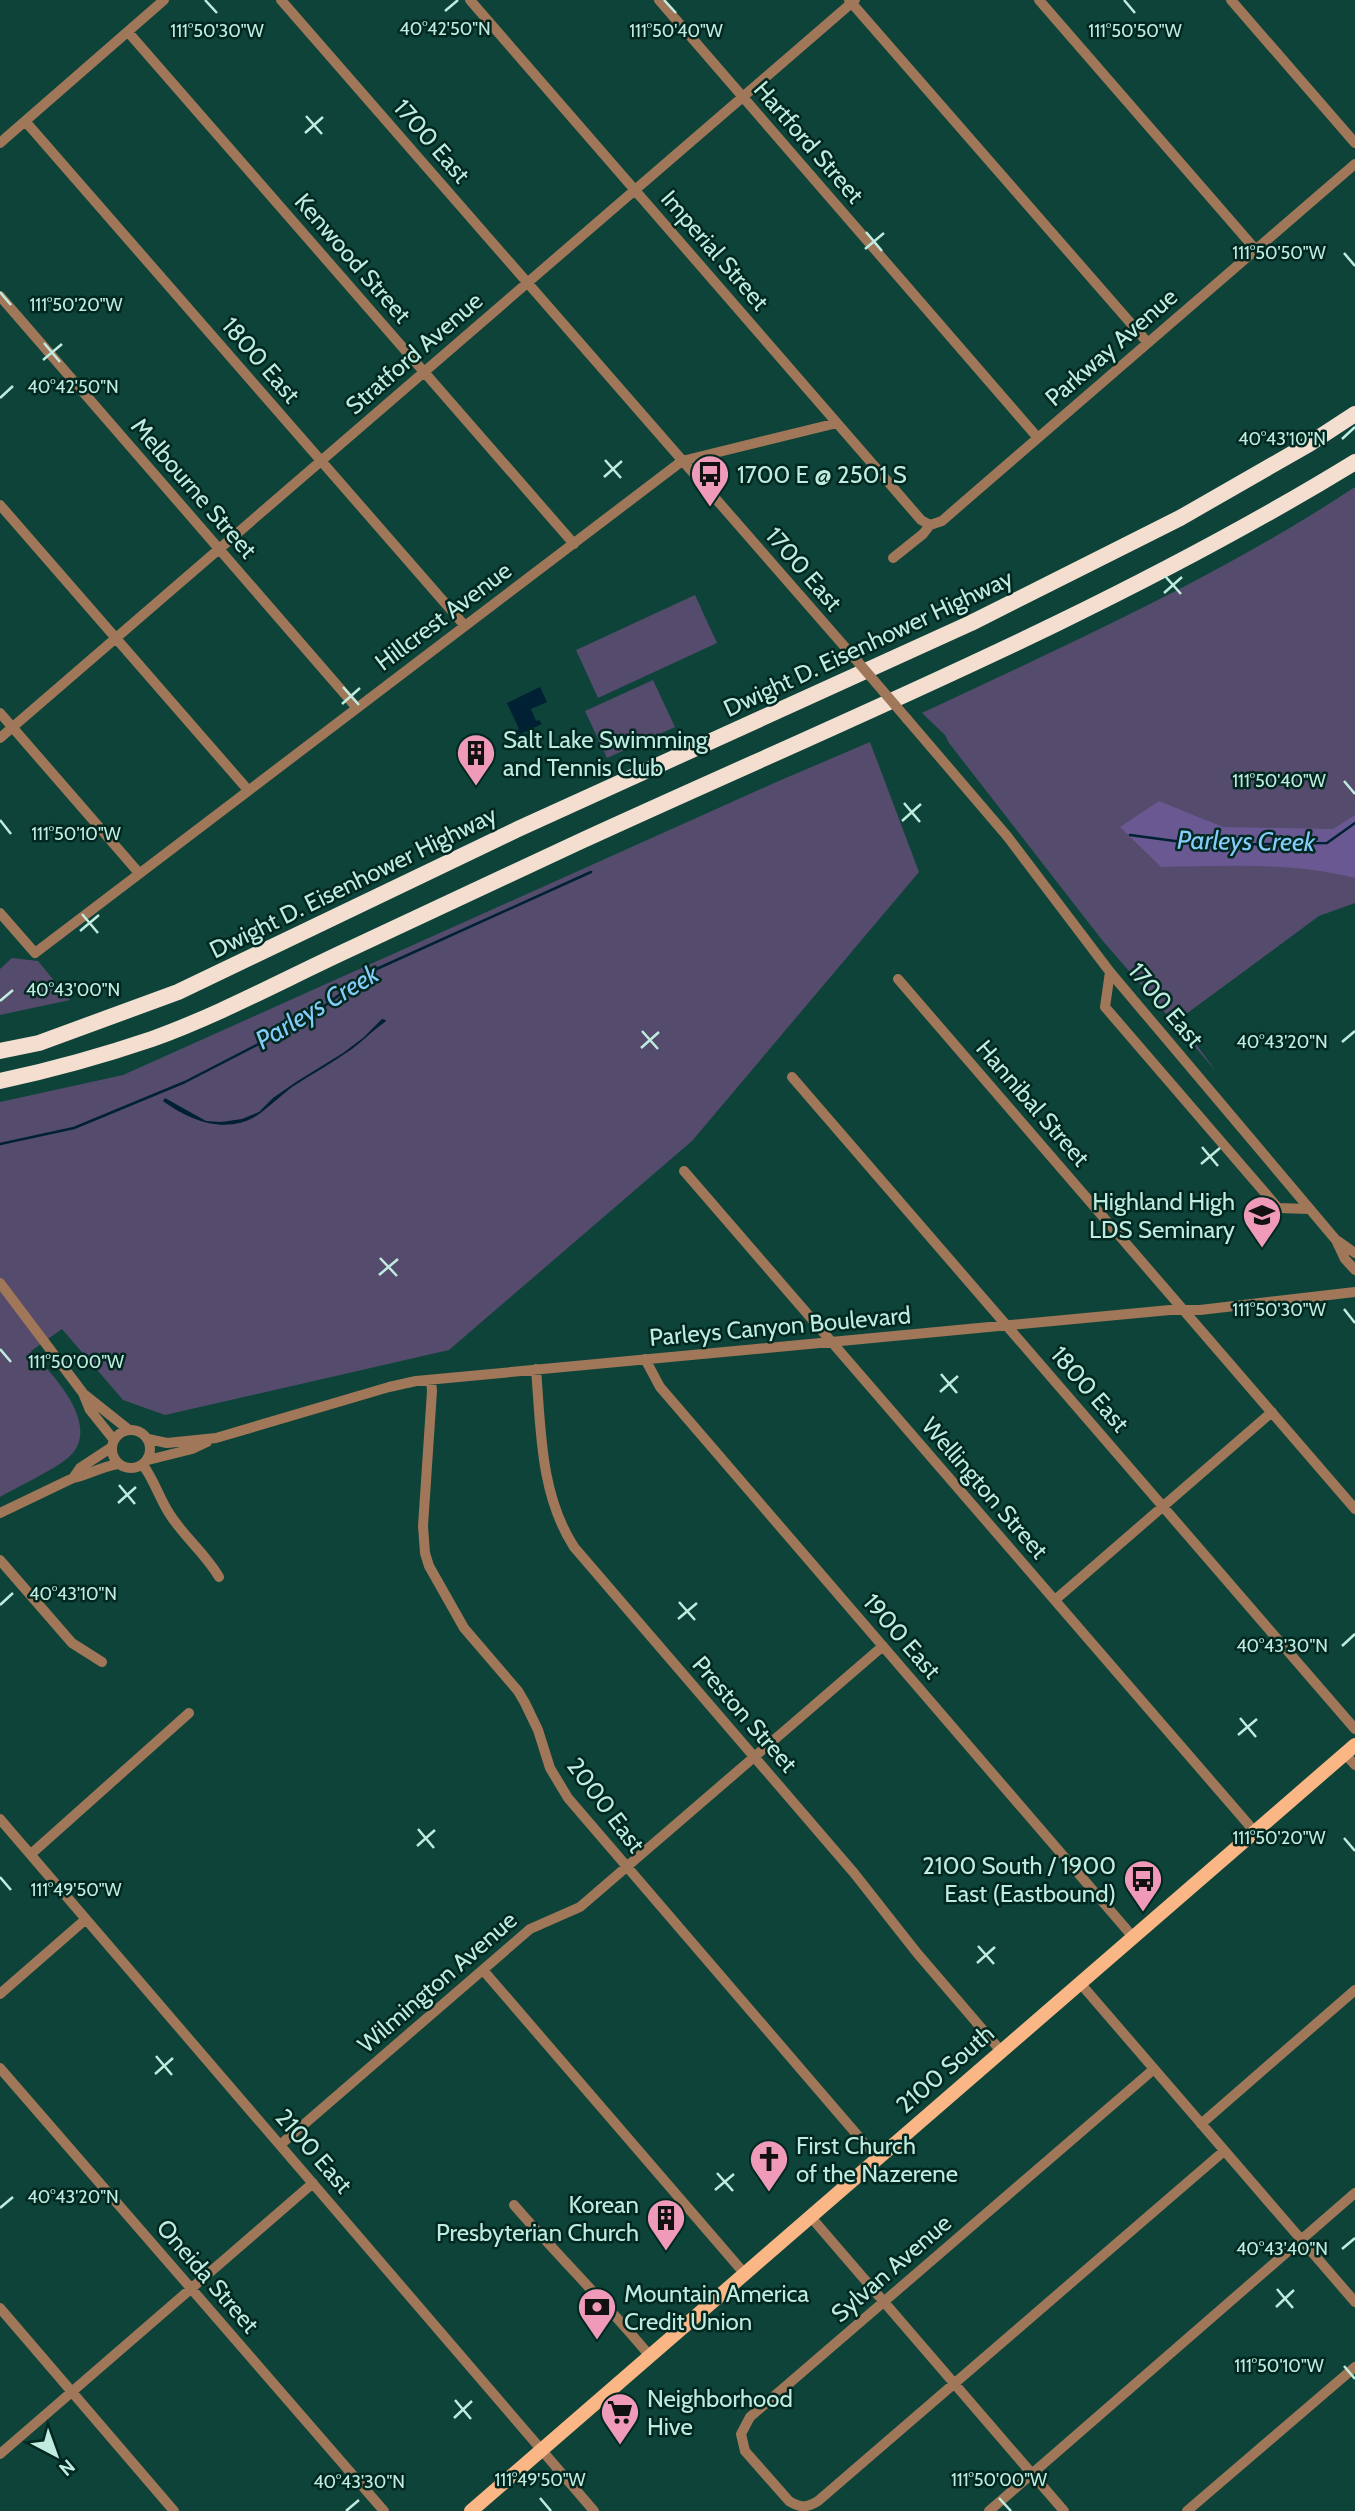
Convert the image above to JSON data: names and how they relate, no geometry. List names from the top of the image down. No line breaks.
{"streets":{"highway":["Dwight D. Eisenhower Highway"],"main road":["2100 South"],"street":["1700 East","Hartford Street","Imperial Street","Kenwood Street","Parkway Avenue","Stratford Avenue","1800 East","Melbourne Street","Hillcrest Avenue","Hannibal Street","Parleys Canyon Boulevard","Wellington Street","1900 East","Preston Street","2000 East","Wilmington Avenue","2100 East","Sylvan Avenue","Oneida Street"]},"crossings":[["1700 East","Stratford Avenue"],["1700 East","Hillcrest Avenue"],["Hartford Street","Parkway Avenue"],["Hartford Street","Stratford Avenue"],["Imperial Street","Parkway Avenue"],["Imperial Street","Stratford Avenue"],["Imperial Street","Hillcrest Avenue"],["Kenwood Street","Stratford Avenue"],["Kenwood Street","Hillcrest Avenue"],["Stratford Avenue","1800 East"],["Stratford Avenue","Melbourne Street"],["1800 East","Hillcrest Avenue"],["1800 East","Parleys Canyon Boulevard"],["Melbourne Street","Hillcrest Avenue"],["Hannibal Street","Parleys Canyon Boulevard"],["Parleys Canyon Boulevard","Wellington Street"],["Parleys Canyon Boulevard","1900 East"],["Parleys Canyon Boulevard","Preston Street"],["Parleys Canyon Boulevard","2000 East"],["Wellington Street","2100 South"],["1900 East","Wilmington Avenue"],["1900 East","2100 South"],["Preston Street","Wilmington Avenue"],["Preston Street","2100 South"],["2000 East","Wilmington Avenue"],["2000 East","2100 South"],["Wilmington Avenue","2100 East"],["2100 South","2100 East"]],"water":["Parleys Creek"],"places":{"bus stop":["1700 E @ 2501 S","2100 South / 1900 East (Eastbound)"],"building":["Salt Lake Swimming and Tennis Club","Korean Presbyterian Church"],"school or university":["Highland High LDS Seminary"],"church":["First Church of the Nazerene"],"bank":["Mountain America Credit Union"],"supermarket":["Neighborhood Hive"]},"north":"bottom right","coordinates":["40°42'50\"N","111°50'30\"W","111°50'40\"W","111°50'50\"W","111°50'20\"W","40°43'10\"N","111°50'10\"W","40°43'00\"N","40°43'20\"N","111°50'00\"W","40°43'30\"N","111°49'50\"W","40°43'40\"N"]}
